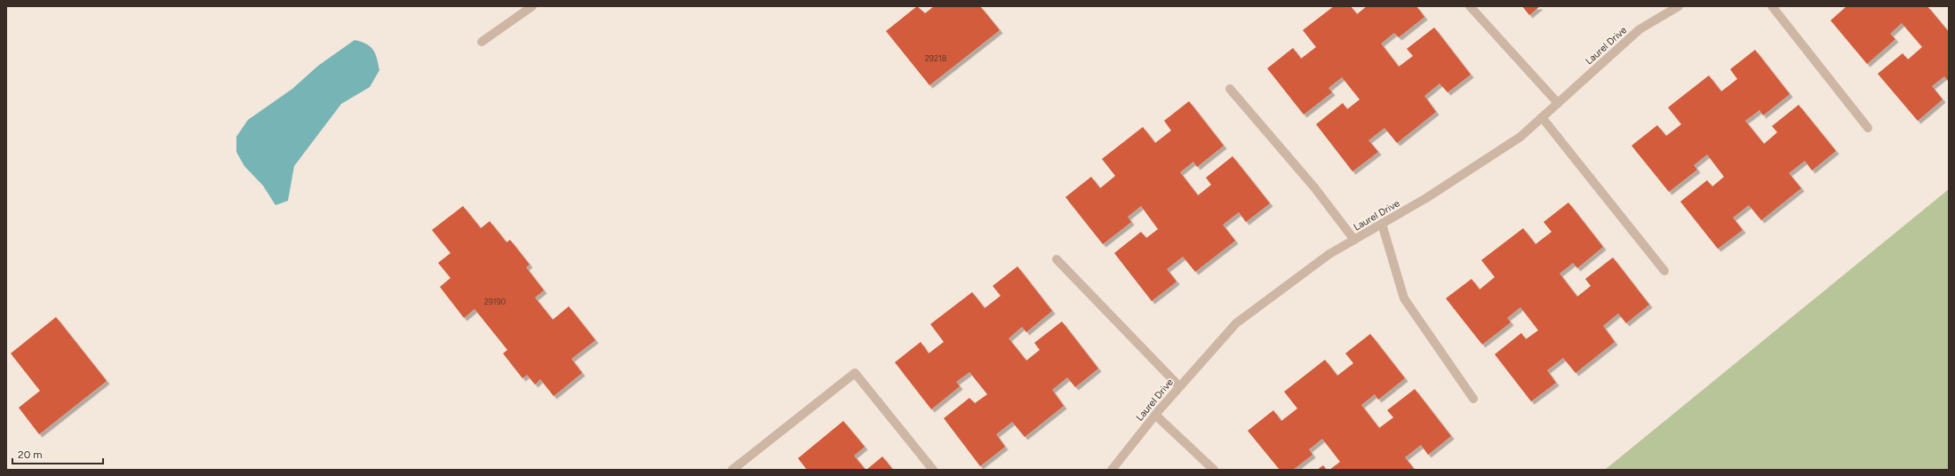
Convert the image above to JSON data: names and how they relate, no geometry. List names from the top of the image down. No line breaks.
{"streets":{"street":["Laurel Drive"]},"house_numbers":["29218","29190"],"scale_bar":"20 m"}
